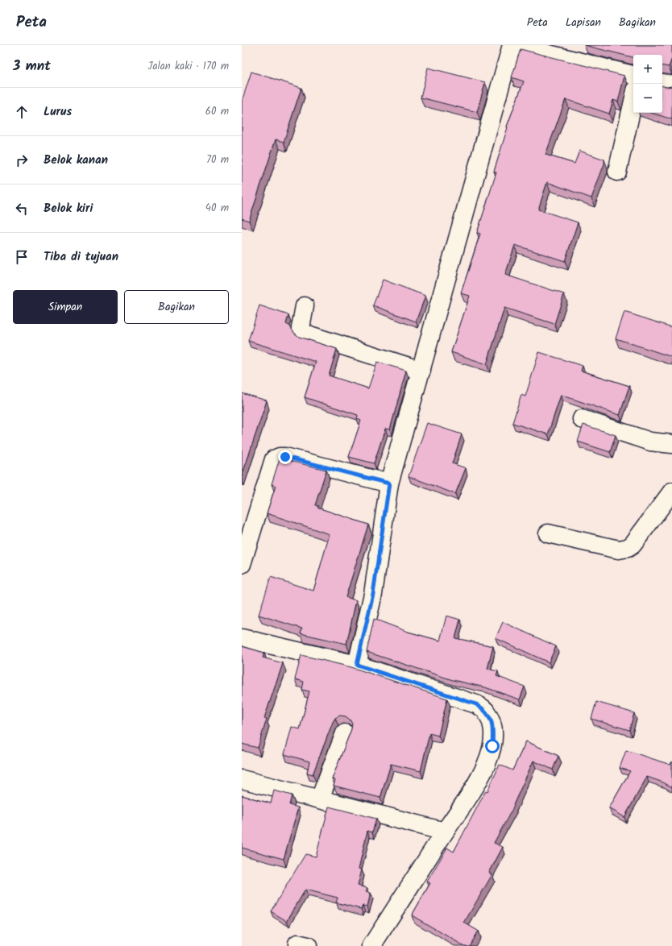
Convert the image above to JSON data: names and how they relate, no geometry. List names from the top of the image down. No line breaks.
{"page":{"header":"Peta","nav":["Peta","Lapisan","Bagikan"],"heading":["3 mnt","Jalan kaki · 170 m"],"map_buttons":["+","−"],"list":[["Lurus","60 m"],["Belok kanan","70 m"],["Belok kiri","40 m"],"Tiba di tujuan"],"buttons":["Simpan","Bagikan"]}}
